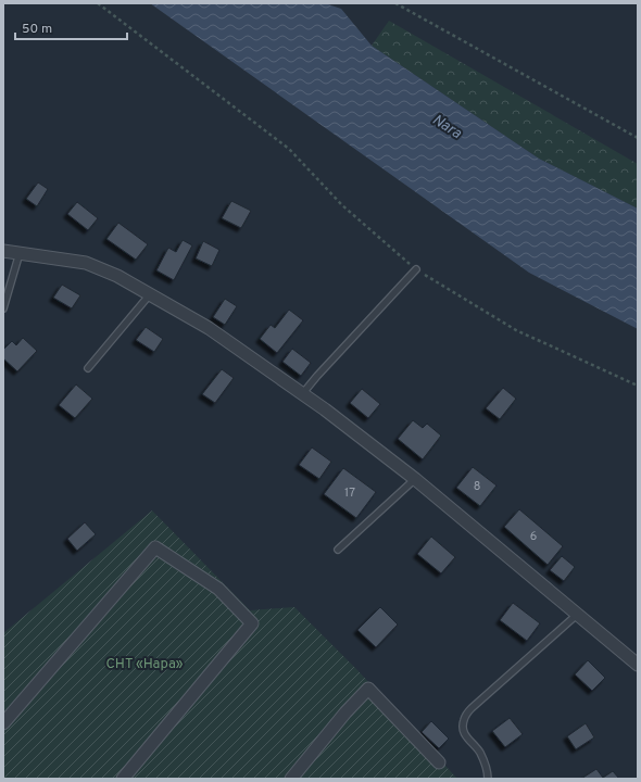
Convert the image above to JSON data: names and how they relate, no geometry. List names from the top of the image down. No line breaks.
{"water":["Nara"],"parks":["СНТ «Нара»"],"house_numbers":["8","17","6"],"scale_bar":"50 m"}
